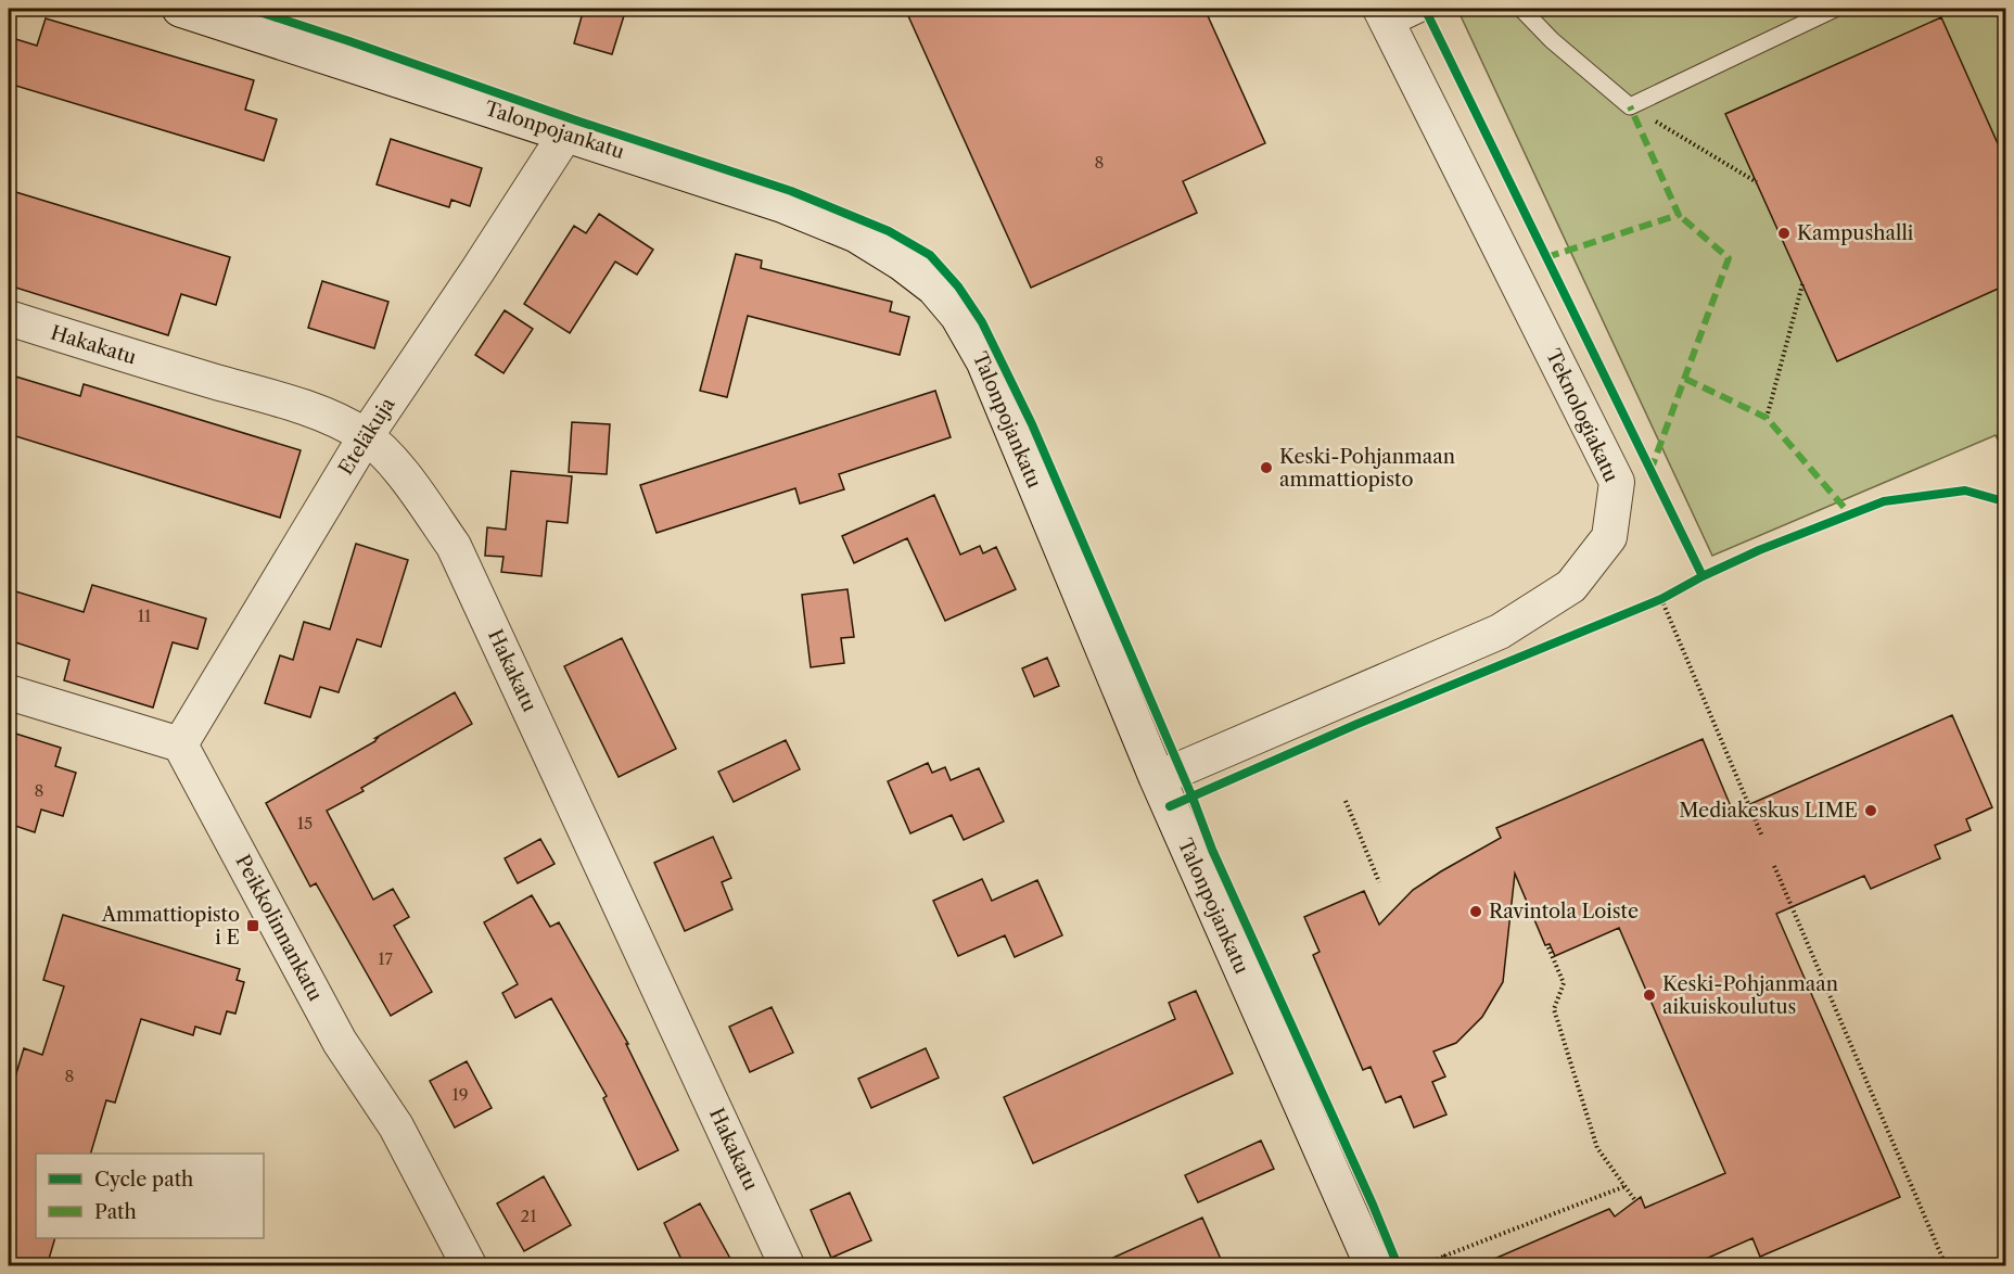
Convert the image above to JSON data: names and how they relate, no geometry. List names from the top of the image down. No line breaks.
{"streets":{"street":["Talonpojankatu","Hakakatu","Teknologiakatu","Eteläkuja","Peikkolinnankatu"]},"crossings":[["Talonpojankatu","Teknologiakatu"],["Talonpojankatu","Eteläkuja"],["Hakakatu","Eteläkuja"],["Eteläkuja","Peikkolinnankatu"]],"places":{"other":["Kampushalli","Keski-Pohjanmaan ammattiopisto","Mediakeskus LIME","Ravintola Loiste","Keski-Pohjanmaan aikuiskoulutus"],"transit":["Ammattiopisto i E"]},"house_numbers":["8","11","8","15","17","8","19","21"],"legend":["Cycle path","Path"]}
